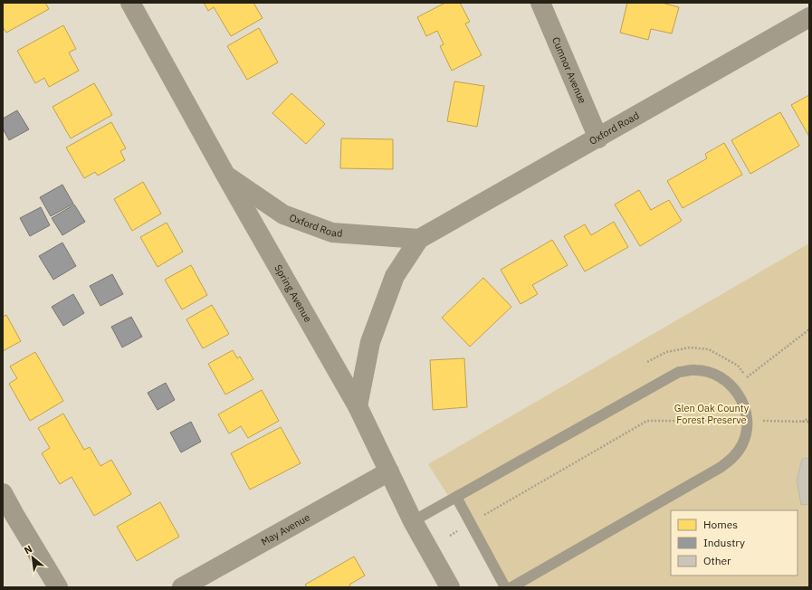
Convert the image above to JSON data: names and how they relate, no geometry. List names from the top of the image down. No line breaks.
{"streets":{"street":["Cumnor Avenue","Oxford Road","Spring Avenue","May Avenue"]},"crossings":[["Cumnor Avenue","Oxford Road"],["Oxford Road","Spring Avenue"],["Spring Avenue","May Avenue"]],"parks":["Glen Oak County Forest Preserve"],"legend":["Homes","Industry","Other"],"north":"top left"}
